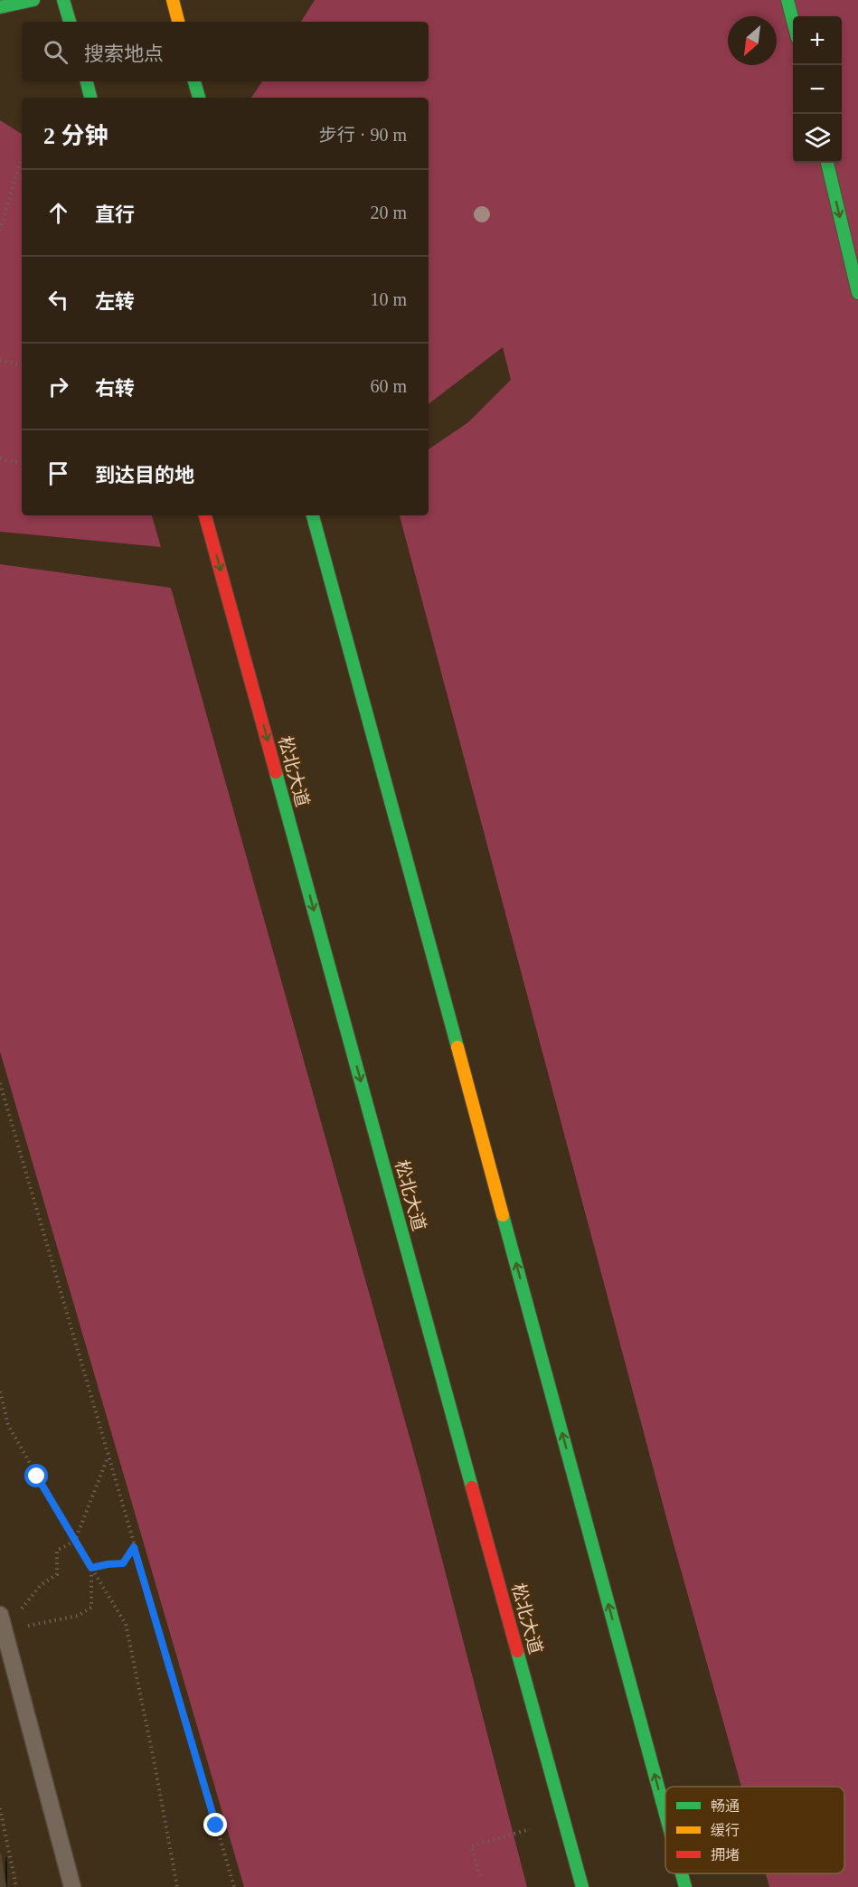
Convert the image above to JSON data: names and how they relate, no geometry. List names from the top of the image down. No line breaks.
{"streets":{"main road":["松北大道"]},"legend":["畅通","缓行","拥堵"],"north":"bottom left","page":{"map_buttons":["+","−"],"search":"搜索地点","heading":["2 分钟","步行 · 90 m"],"list":[["直行","20 m"],["左转","10 m"],["右转","60 m"],"到达目的地"]}}
